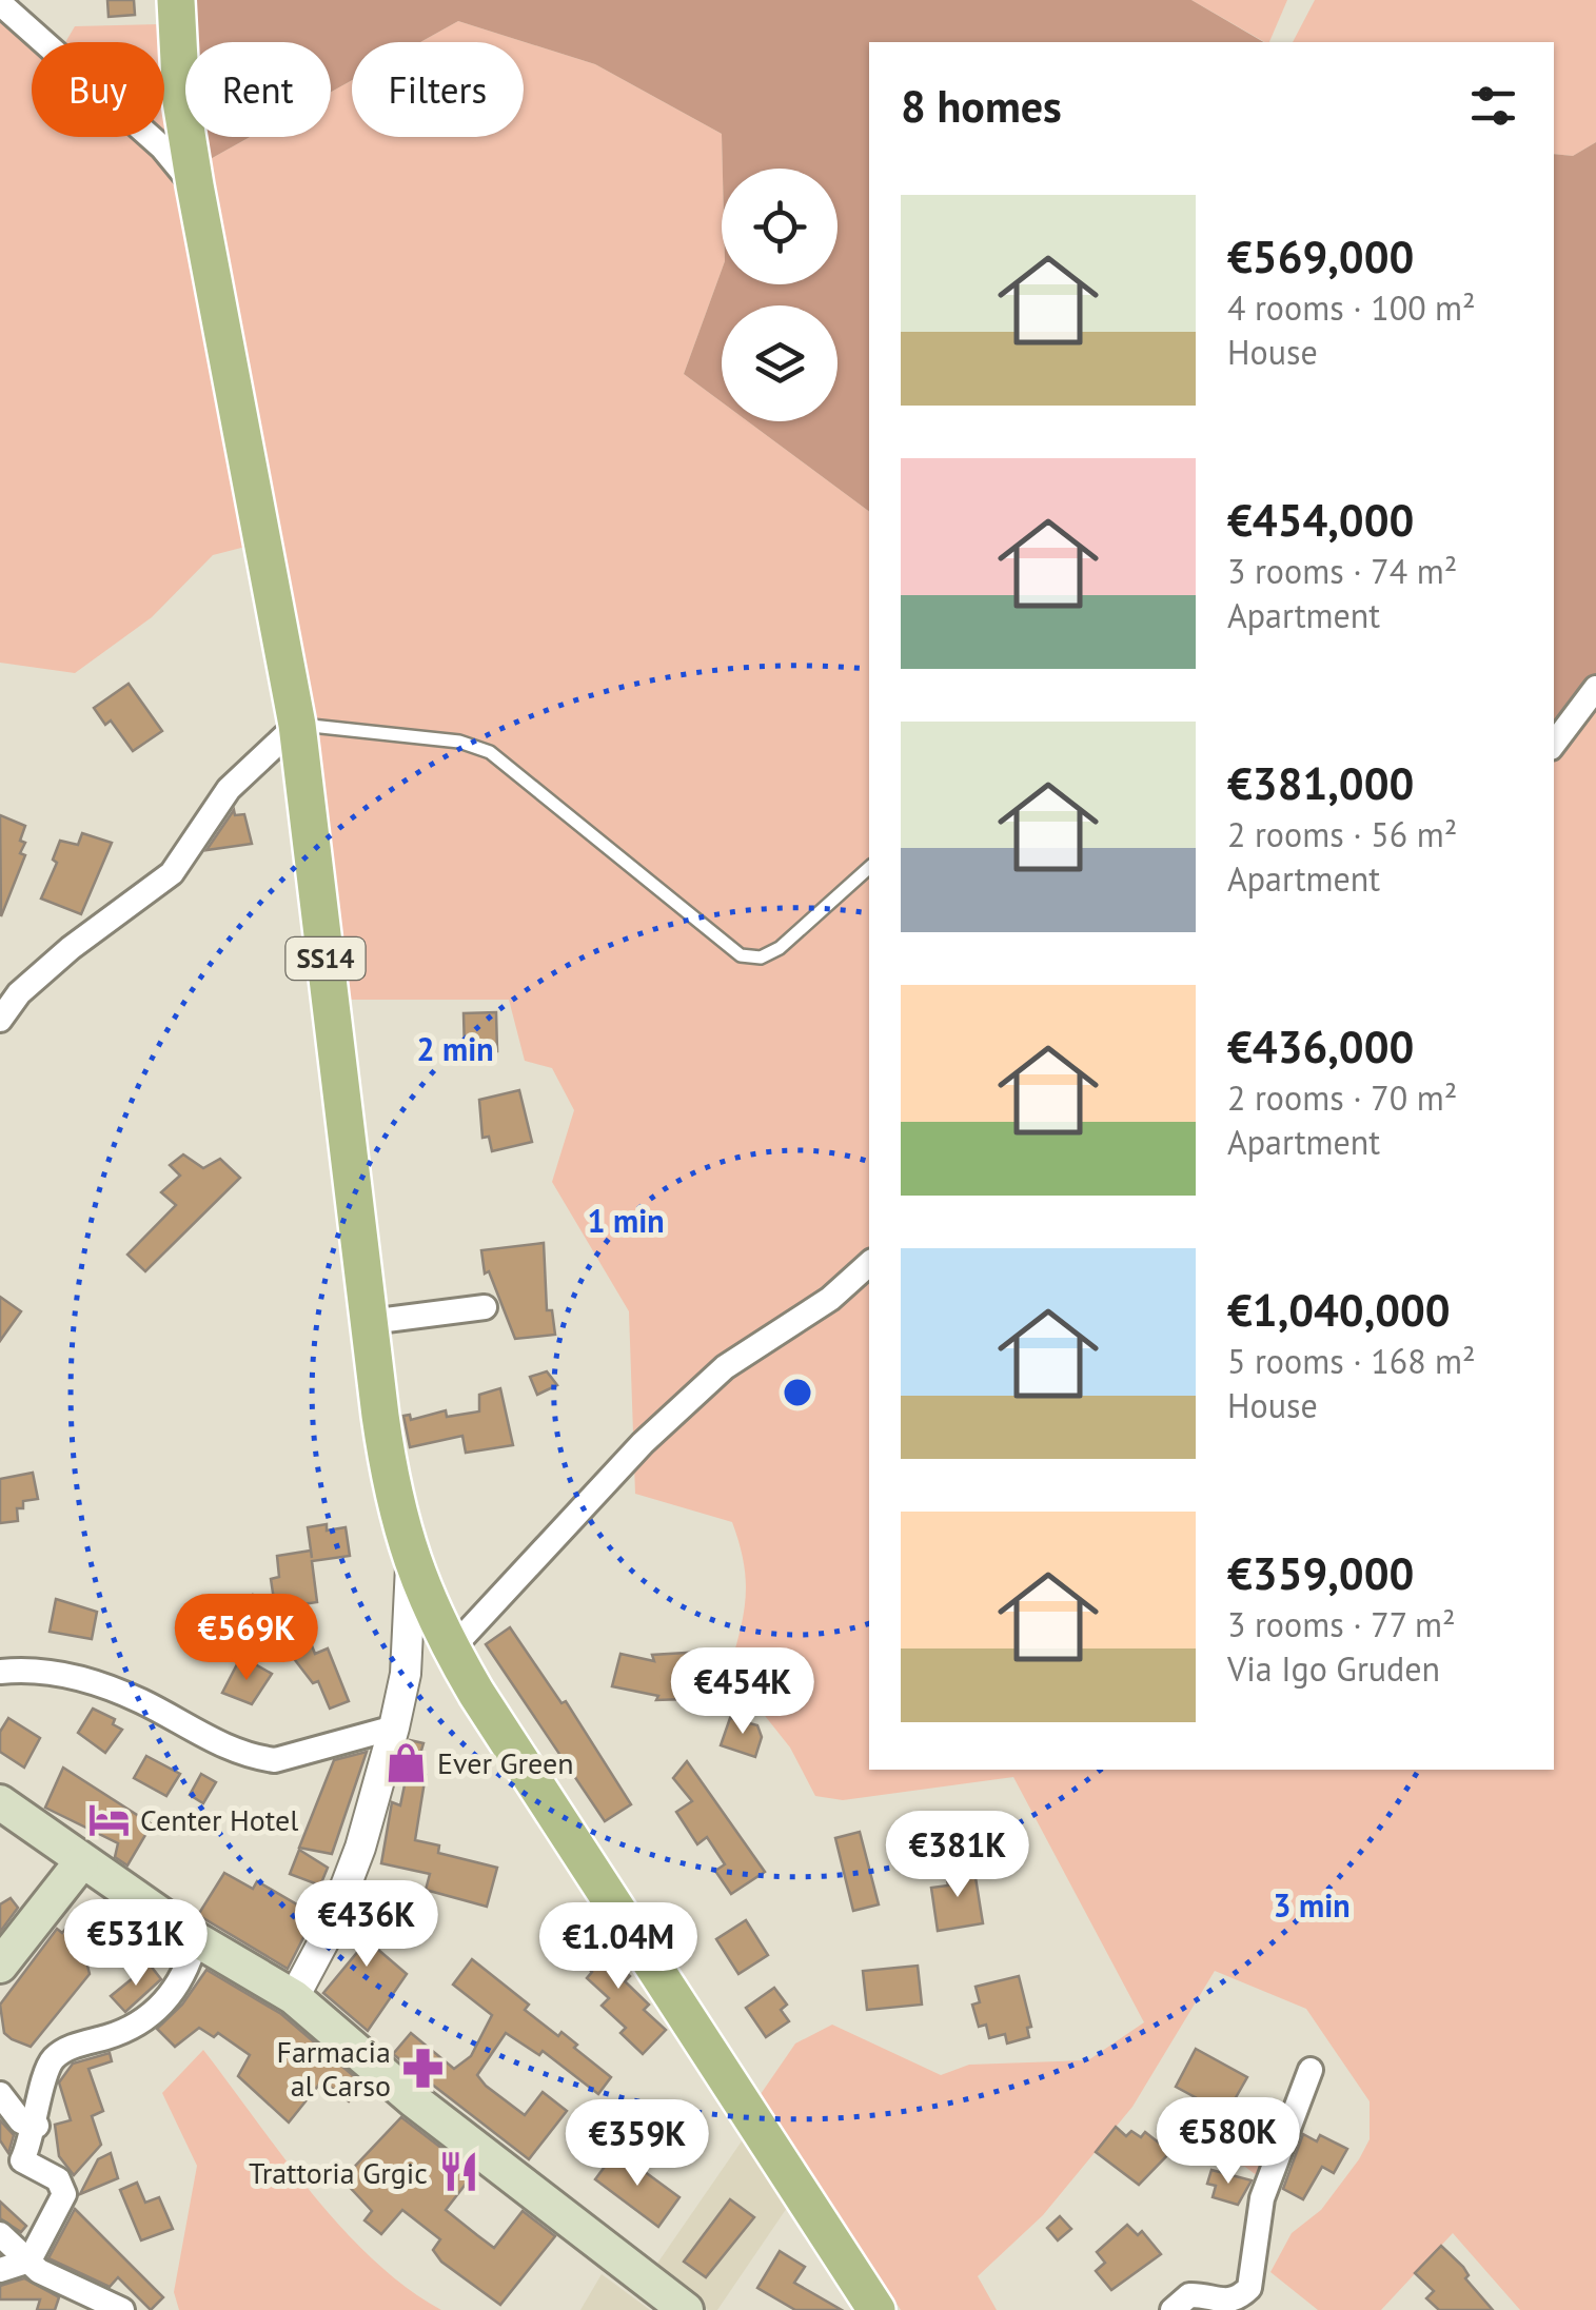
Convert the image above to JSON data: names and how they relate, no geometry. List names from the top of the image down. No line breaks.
{"streets":{"main road":["SS14"]},"places":{"shop":["Ever Green"],"hotel":["Center Hotel"],"pharmacy":["Farmacia al Carso"],"restaurant":["Trattoria Grgic"]},"page":{"chip":["Buy","Rent","Filters"],"heading":"8 homes","list":[{"name":"€569,000","note":"4 rooms · 100 m² · House"},{"name":"€454,000","note":"3 rooms · 74 m² · Apartment"},{"name":"€381,000","note":"2 rooms · 56 m² · Apartment"},{"name":"€436,000","note":"2 rooms · 70 m² · Apartment"},{"name":"€1,040,000","note":"5 rooms · 168 m² · House"},{"name":"€359,000","note":"3 rooms · 77 m² · Via Igo Gruden"}],"price":["€569K","€454K","€381K","€436K","€531K","€1.04M","€580K","€359K"]},"rings":["2 min","1 min","3 min"]}
